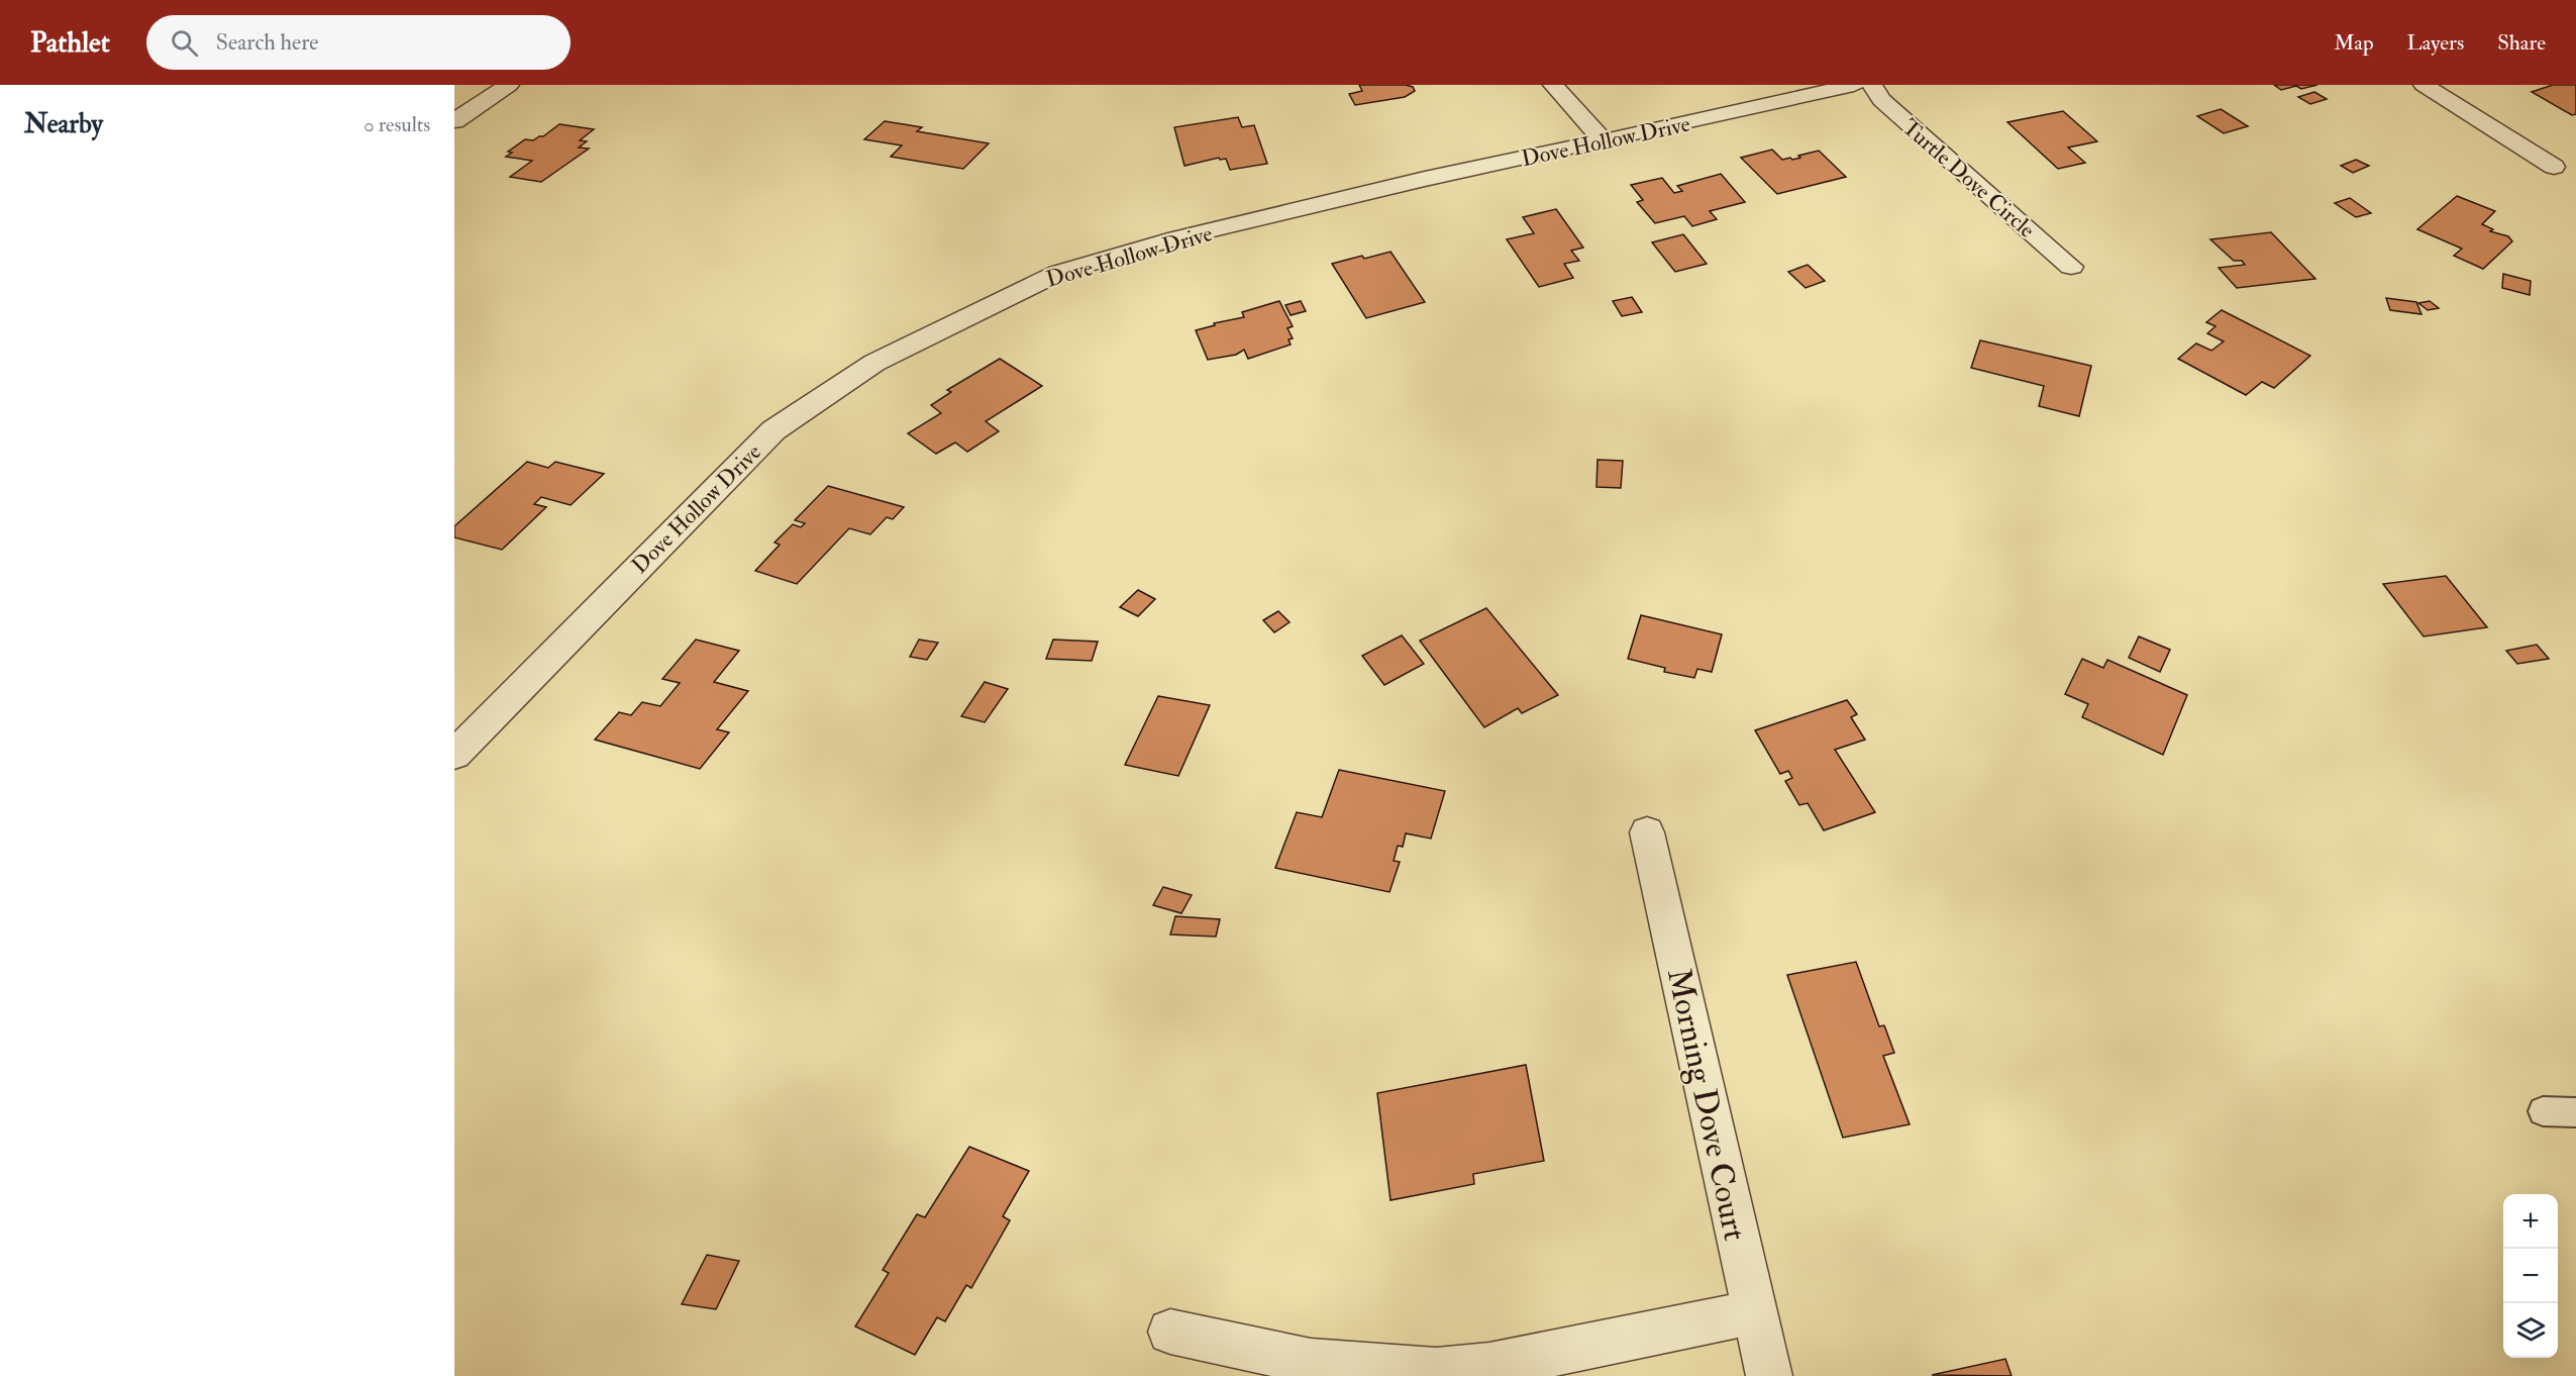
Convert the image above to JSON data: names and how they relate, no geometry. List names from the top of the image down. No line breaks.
{"streets":{"street":["Dove Hollow Drive","Turtle Dove Circle","Morning Dove Court"]},"page":{"header":"Pathlet","search":"Search here","nav":["Map","Layers","Share"],"heading":["Nearby","0 results"],"map_buttons":["+","−"]}}
